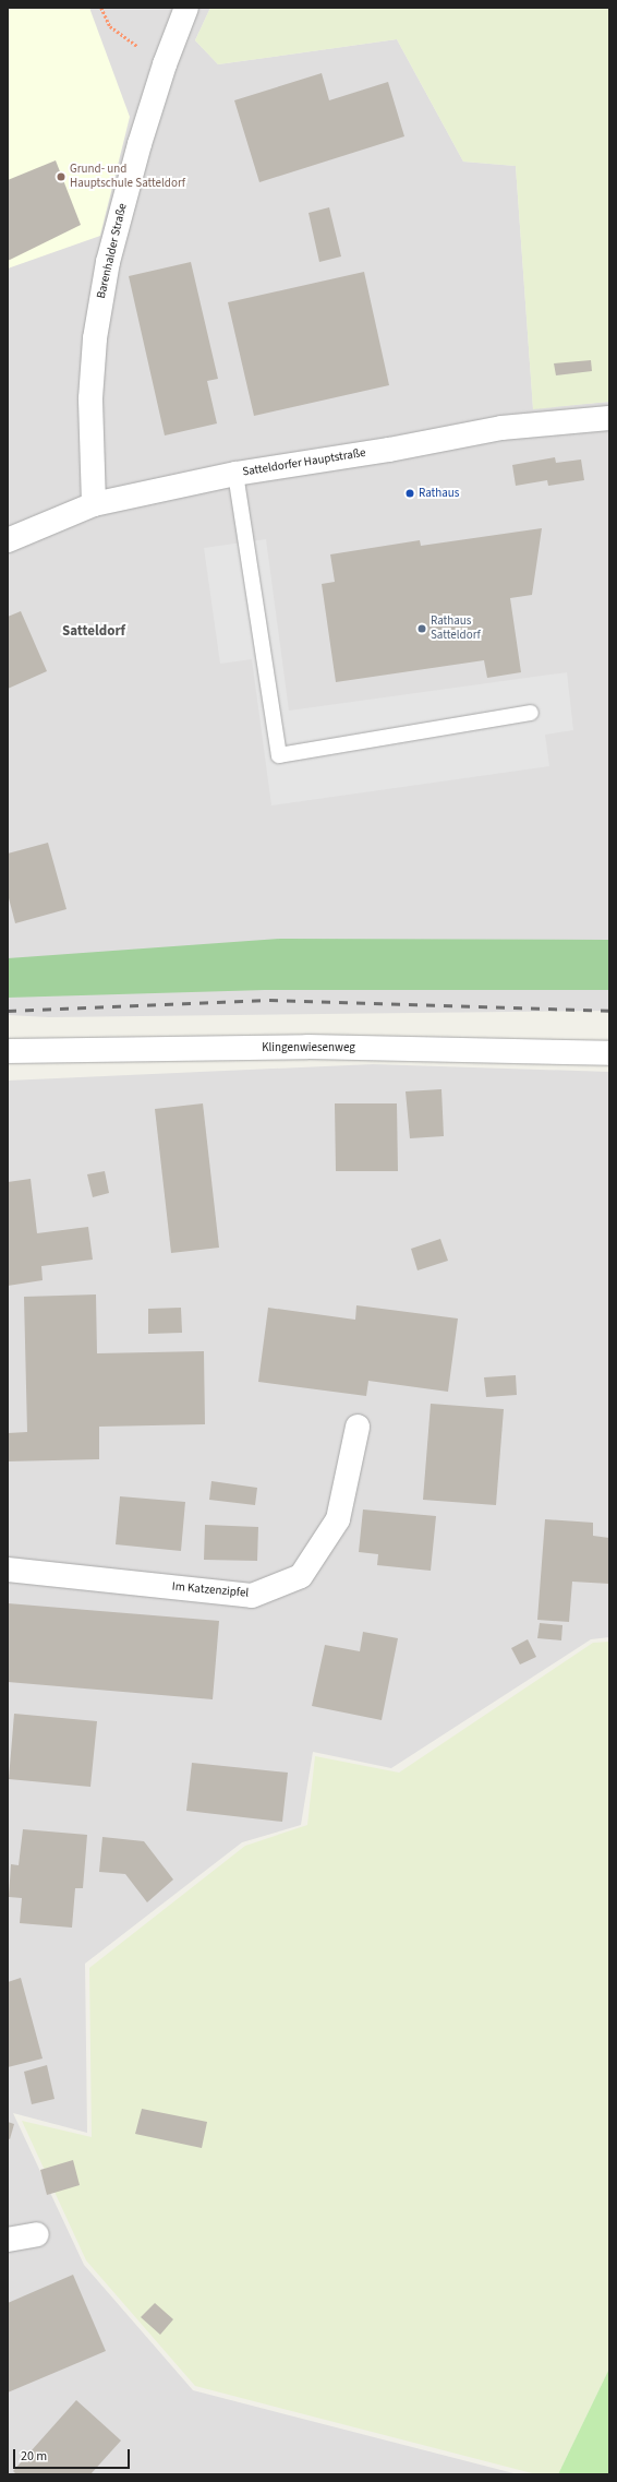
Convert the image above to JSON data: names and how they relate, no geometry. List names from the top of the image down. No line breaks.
{"streets":{"street":["Barenhalder Straße","Satteldorfer Hauptstraße","Klingenwiesenweg","Im Katzenzipfel"]},"crossings":[["Barenhalder Straße","Satteldorfer Hauptstraße"]],"districts":["Satteldorf"],"places":["Grund- und Hauptschule Satteldorf","Rathaus","Rathaus Satteldorf"],"scale_bar":"20 m"}
